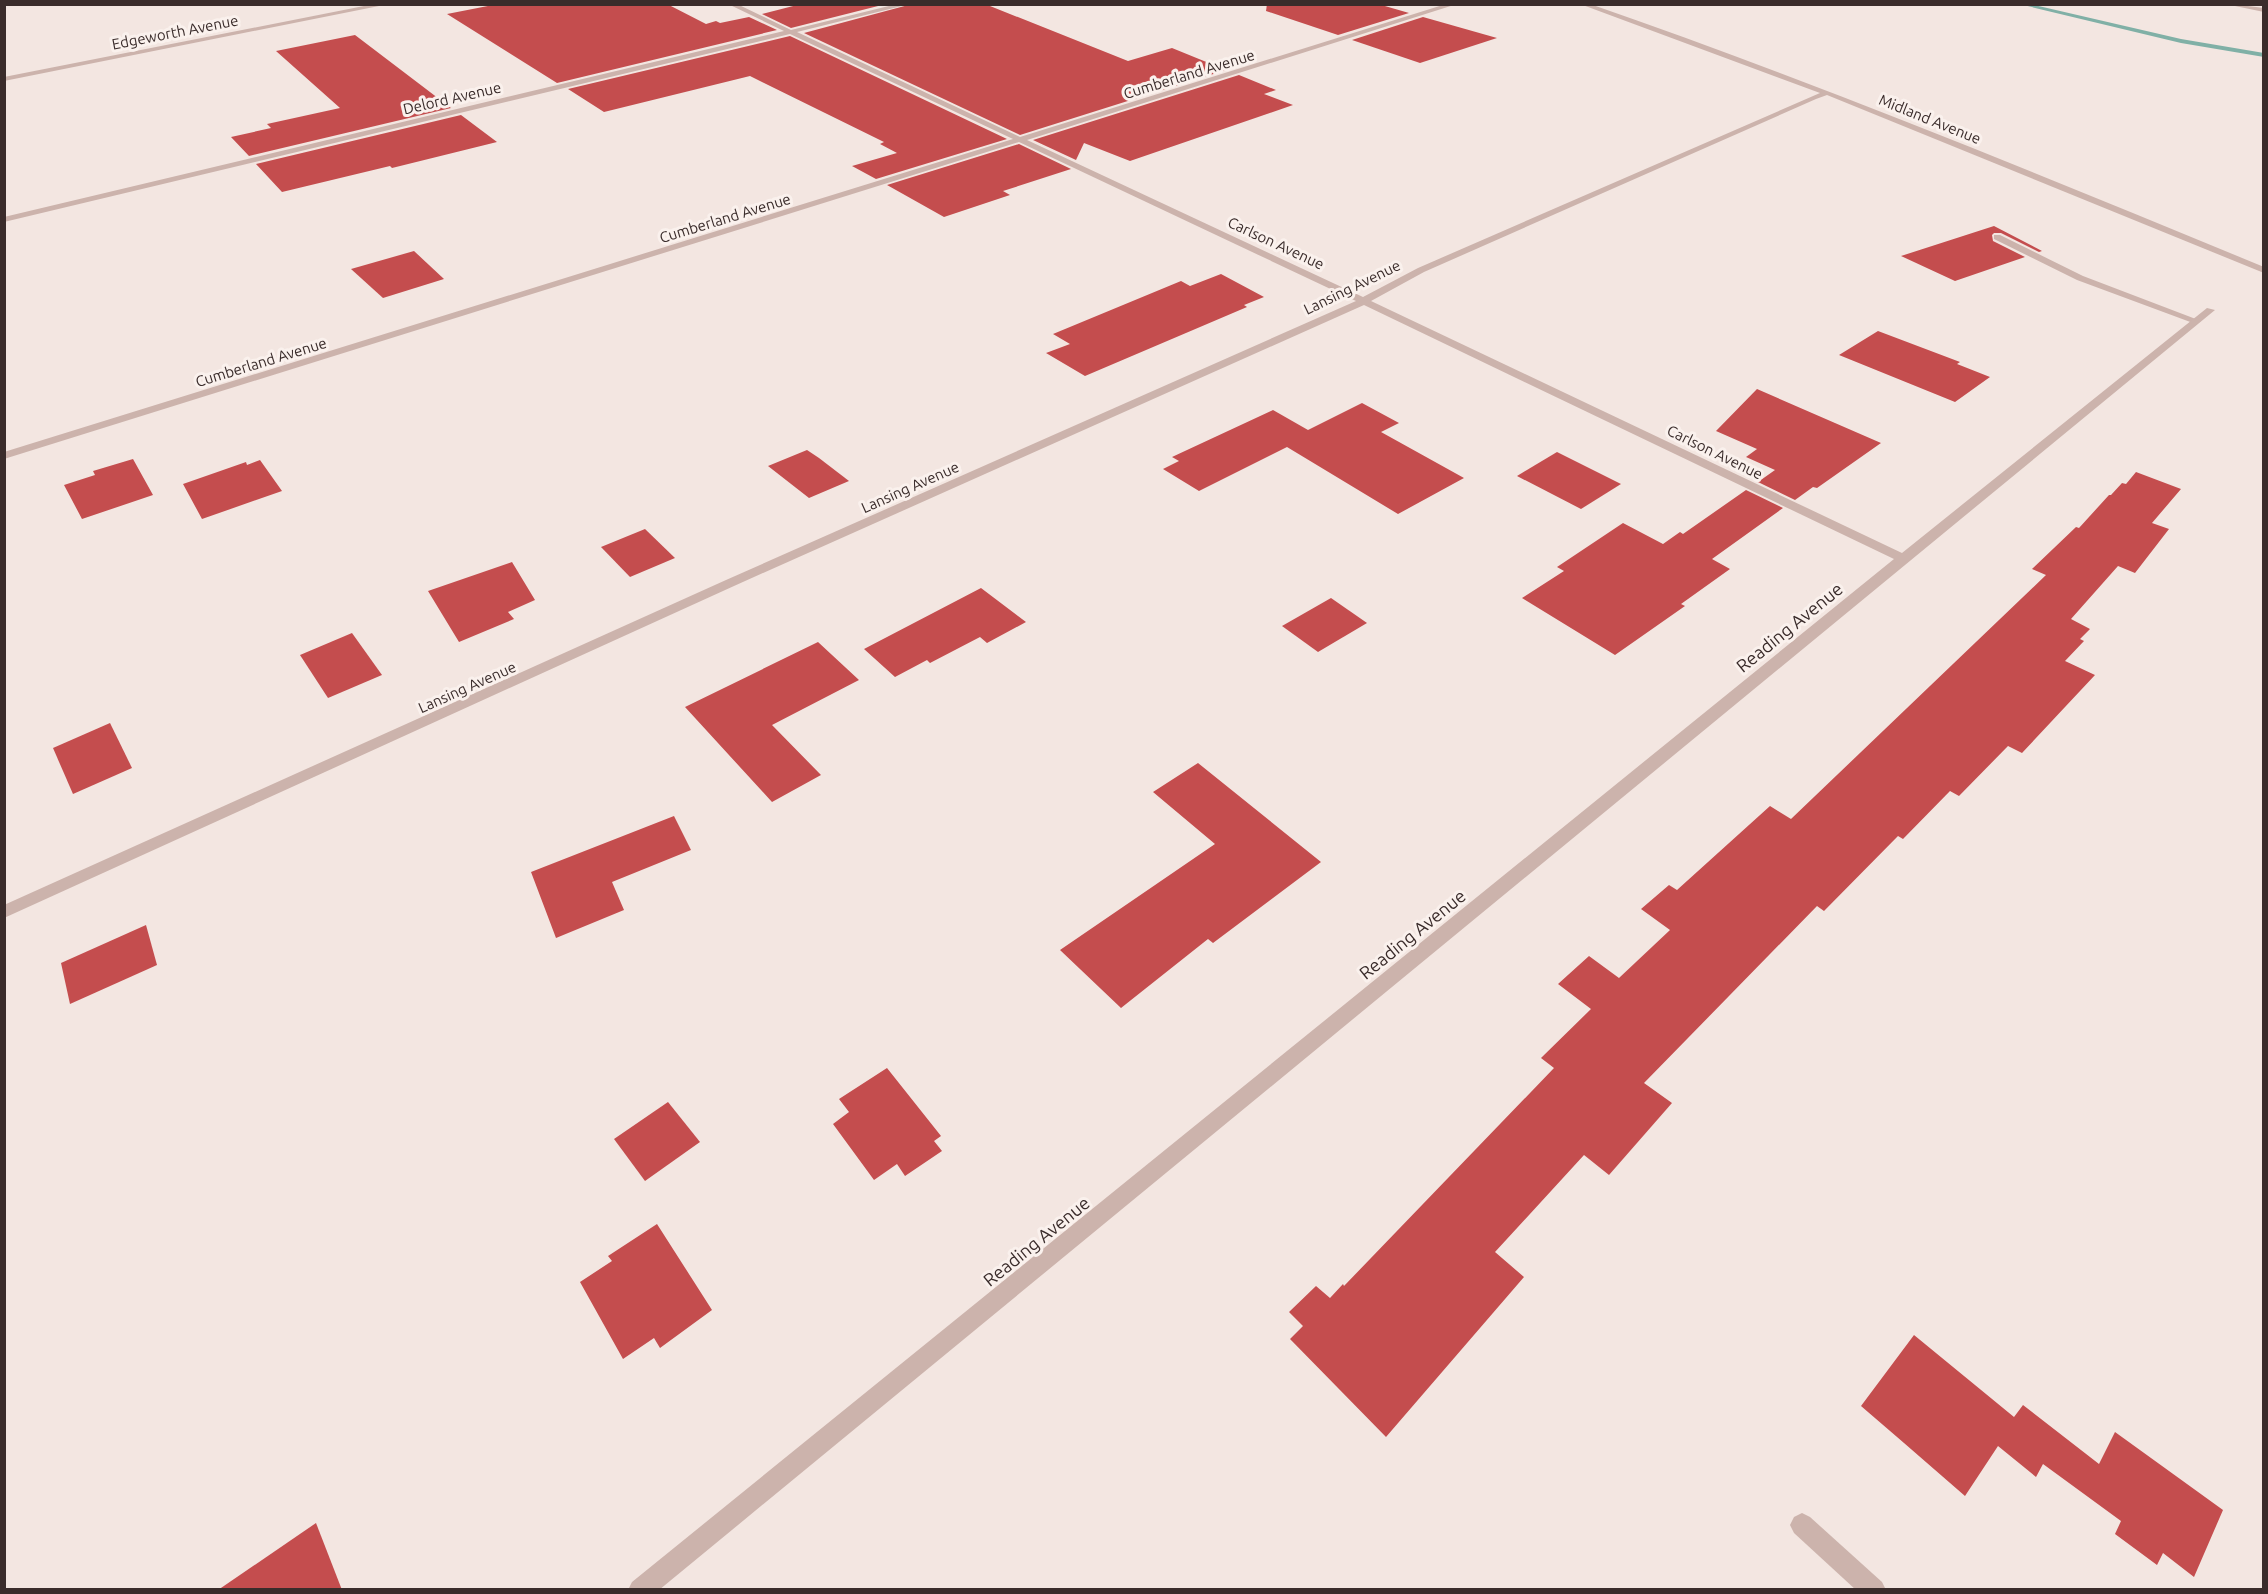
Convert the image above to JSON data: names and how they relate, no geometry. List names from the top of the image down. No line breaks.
{"streets":{"street":["Edgeworth Avenue","Cumberland Avenue","Delord Avenue","Midland Avenue","Carlson Avenue","Lansing Avenue","Reading Avenue"]},"crossings":[["Cumberland Avenue","Carlson Avenue"],["Delord Avenue","Carlson Avenue"],["Midland Avenue","Lansing Avenue"],["Carlson Avenue","Lansing Avenue"],["Carlson Avenue","Reading Avenue"]]}
